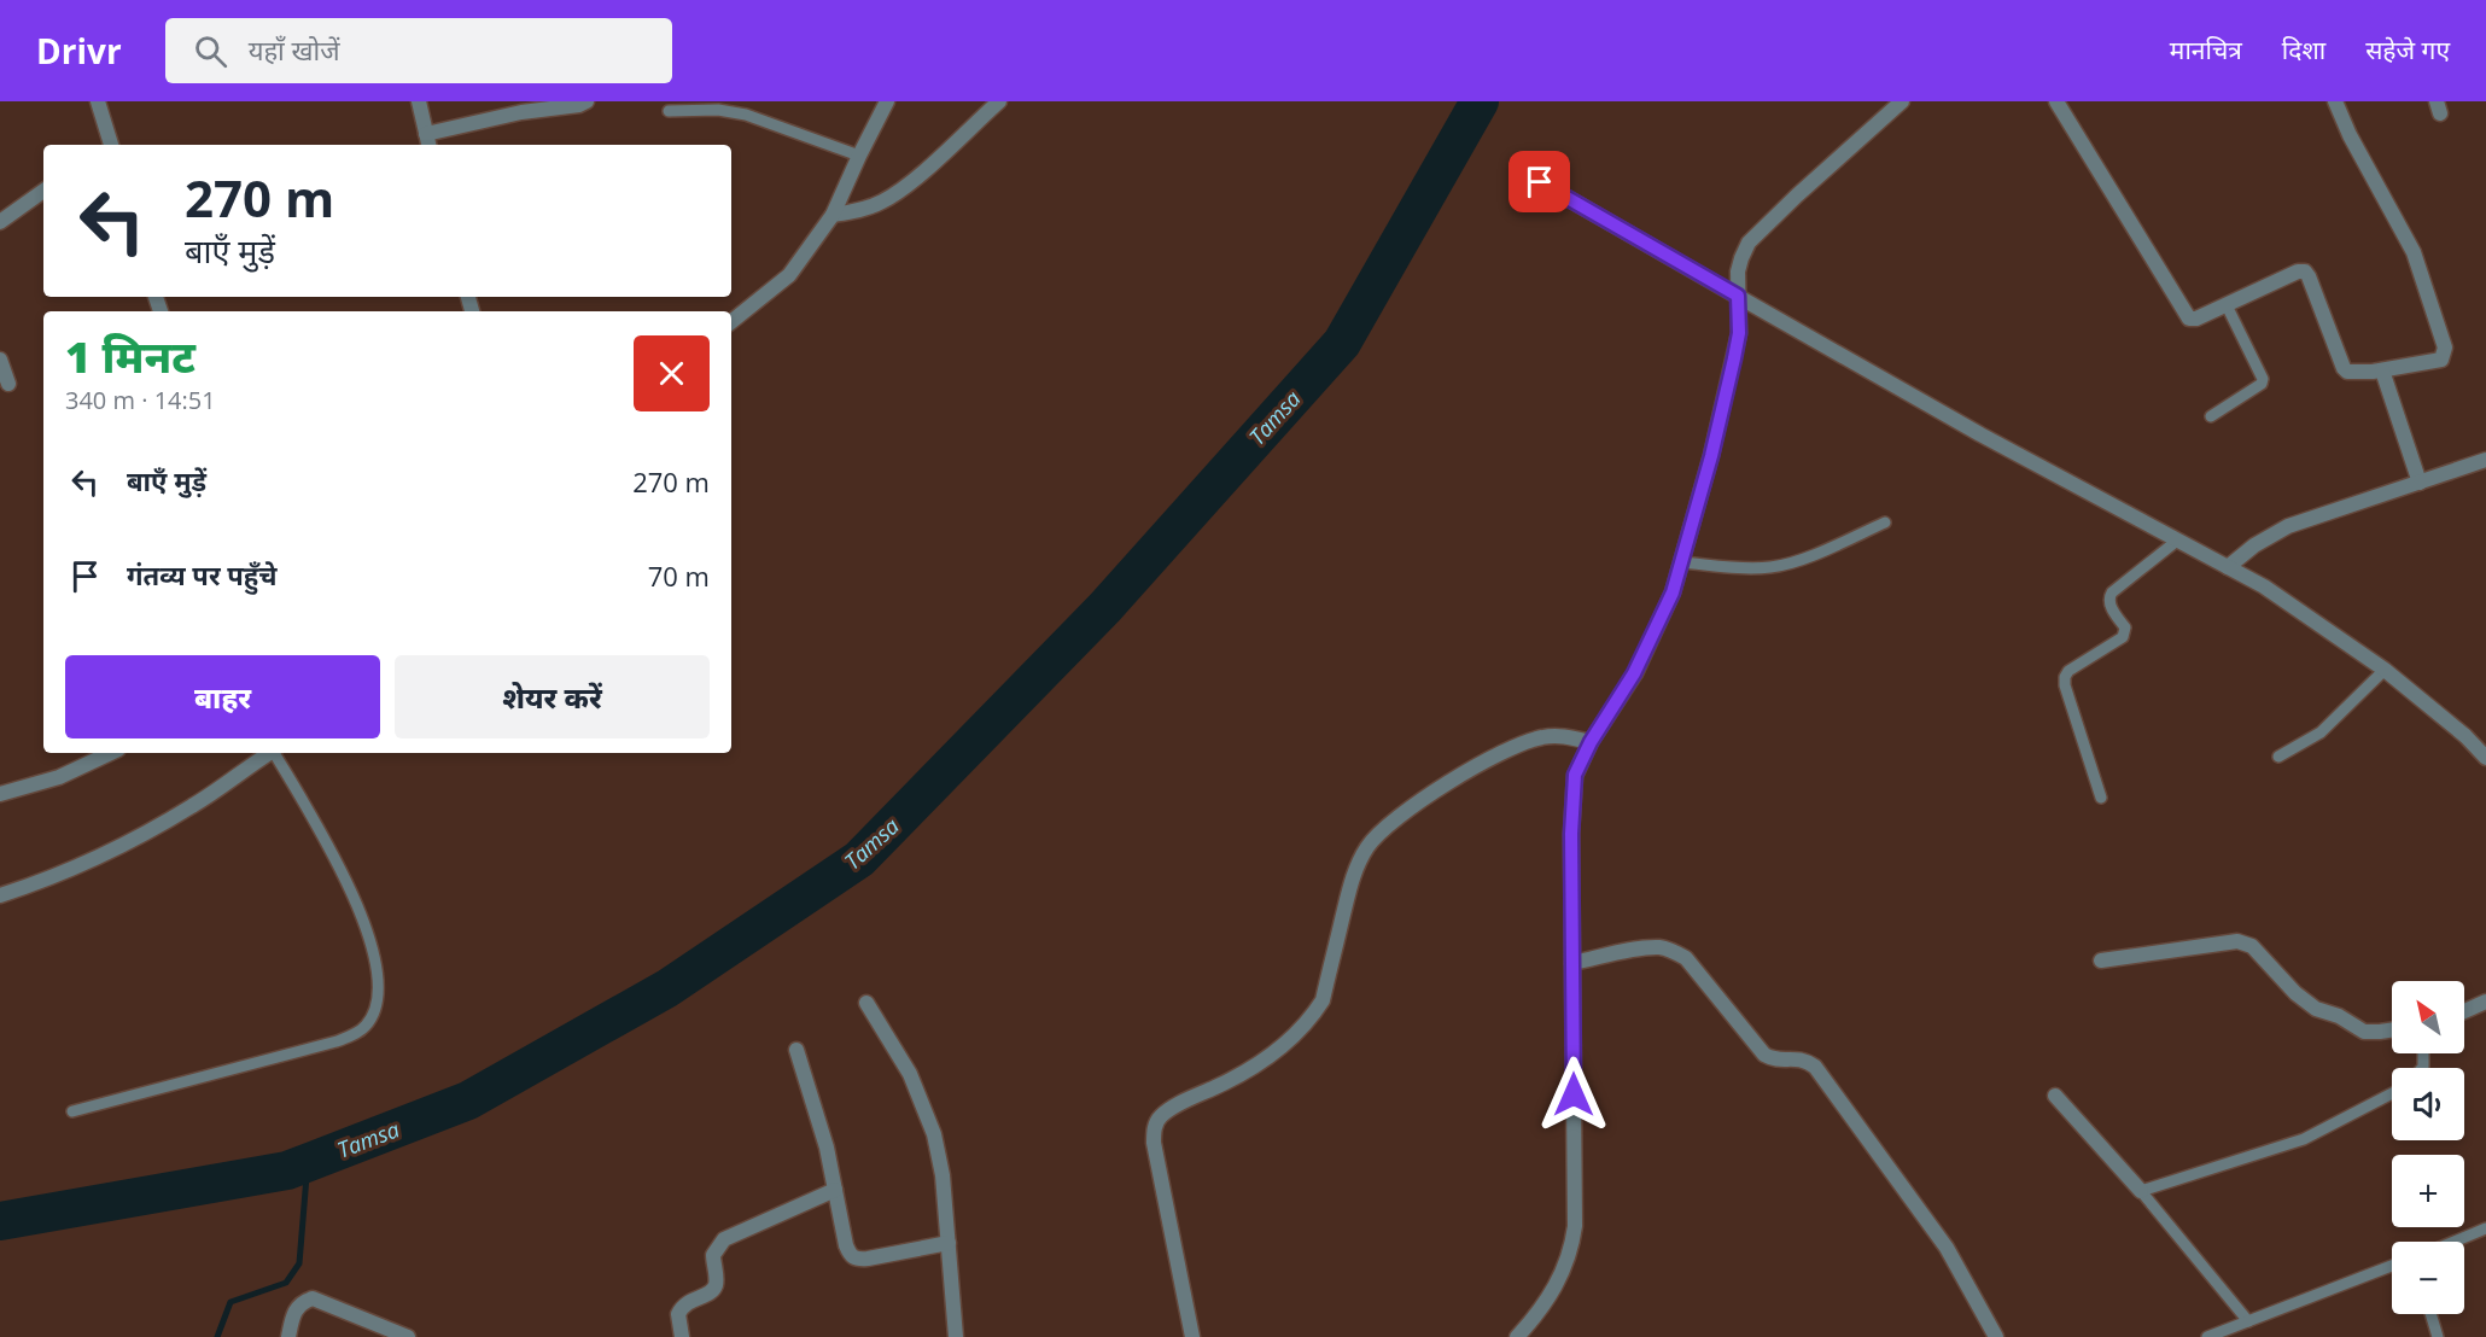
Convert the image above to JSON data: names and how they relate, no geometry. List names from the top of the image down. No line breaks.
{"water":["Tamsa"],"north":"top left","page":{"header":"Drivr","search":"यहाँ खोजें","nav":["मानचित्र","दिशा","सहेजे गए"],"turn":["270 m","बाएँ मुड़ें"],"heading":["1 मिनट","340 m · 14:51"],"list":[{"name":"बाएँ मुड़ें","value":"270 m"},{"name":"गंतव्य पर पहुँचे","value":"70 m"}],"buttons":["बाहर","शेयर करें"],"map_buttons":["+","−"]}}
